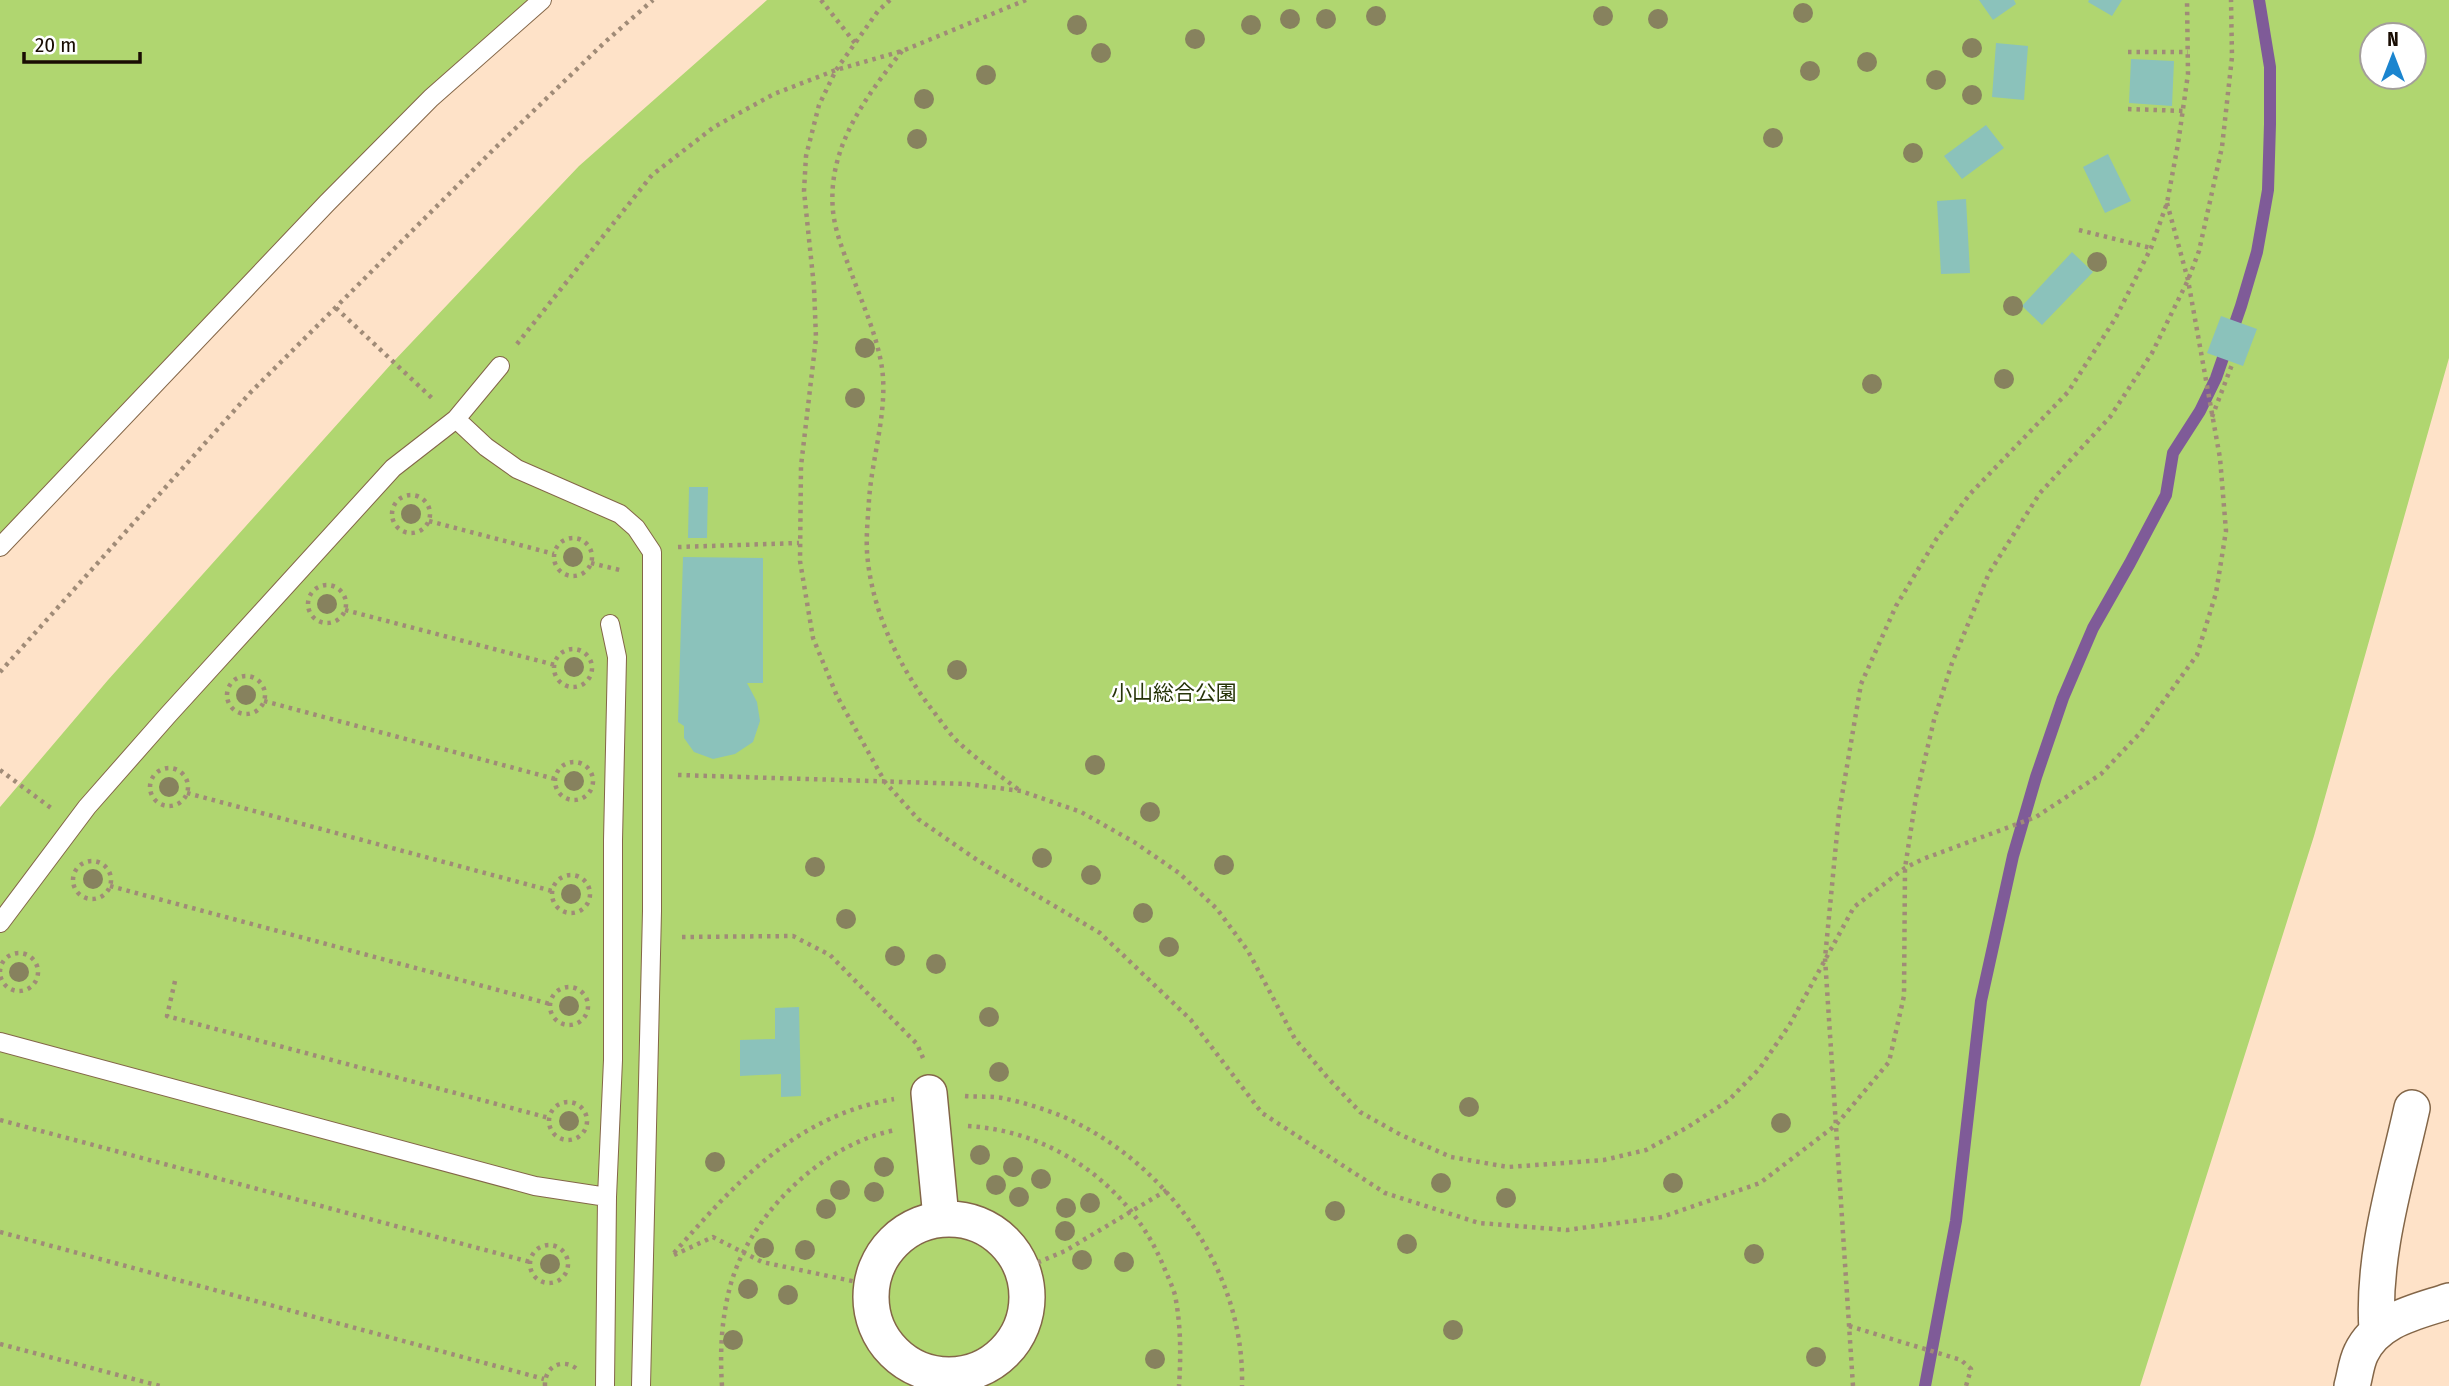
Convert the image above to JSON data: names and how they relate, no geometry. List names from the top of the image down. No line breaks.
{"parks":["小山総合公園"],"scale_bar":"20 m","north":"top"}
